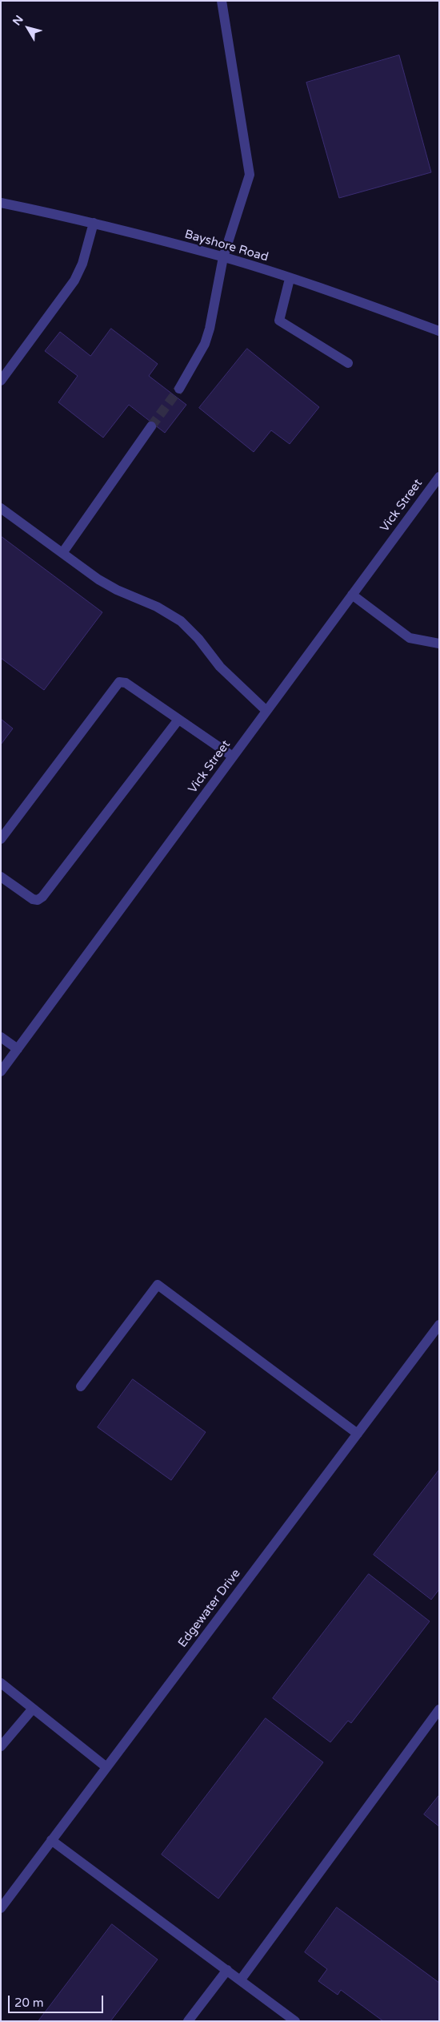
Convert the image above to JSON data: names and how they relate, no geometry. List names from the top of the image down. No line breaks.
{"streets":{"street":["Bayshore Road","Vick Street","Edgewater Drive"]},"scale_bar":"20 m","north":"top left"}
